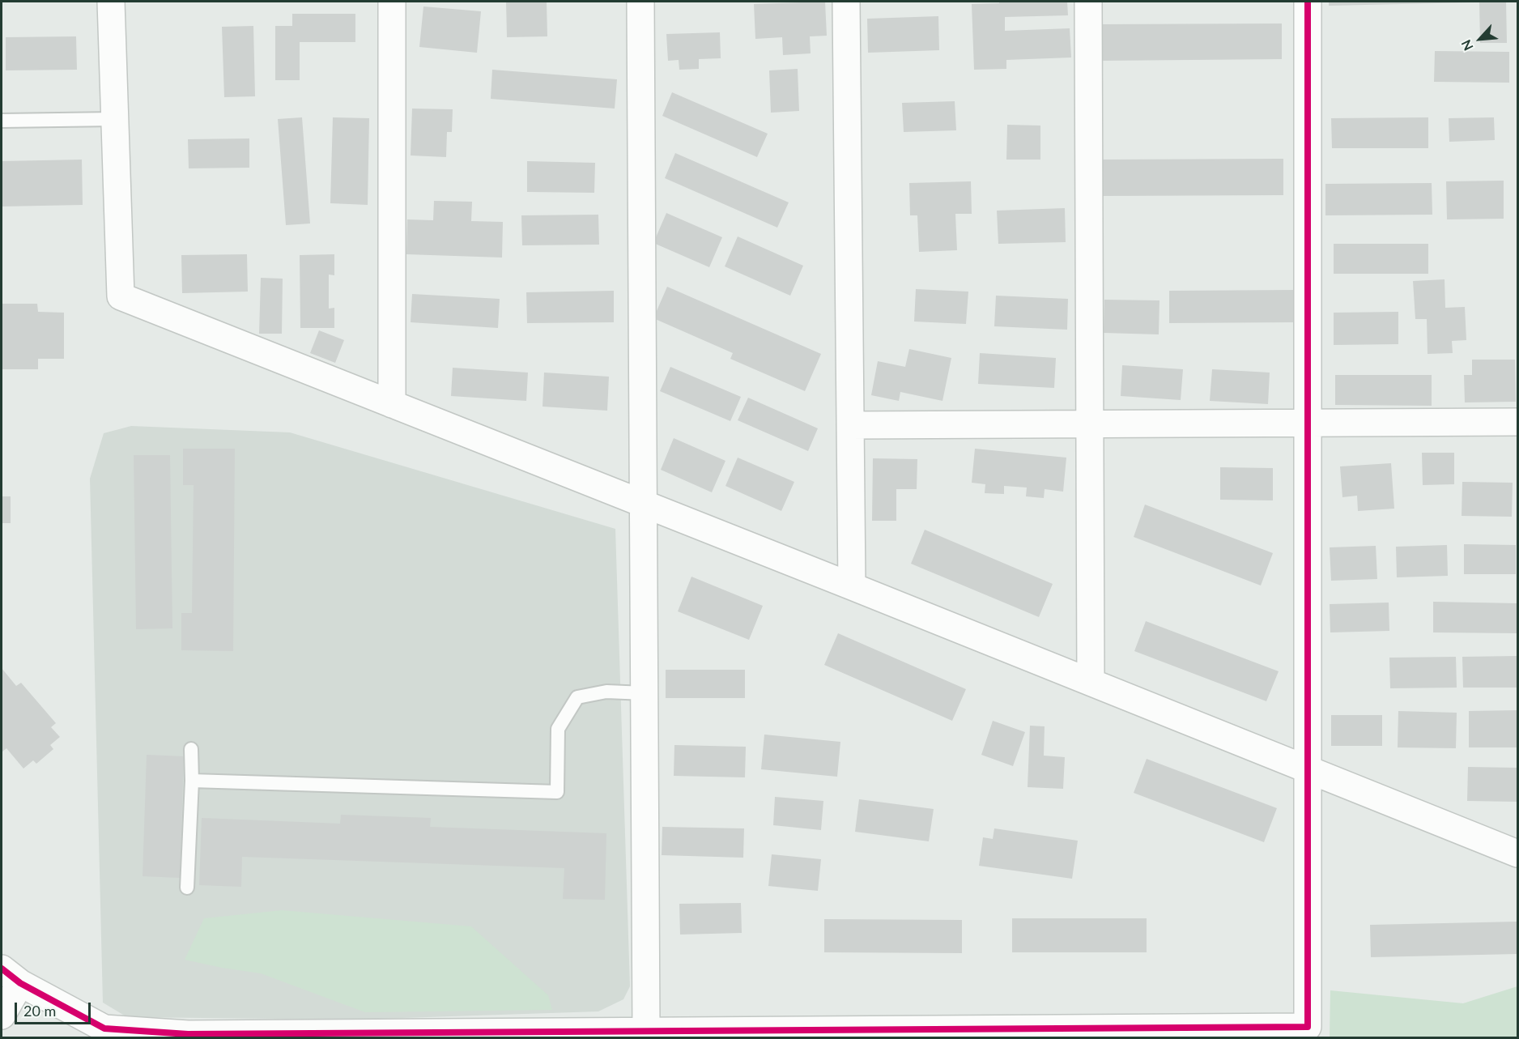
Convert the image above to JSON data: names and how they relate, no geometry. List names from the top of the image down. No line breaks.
{"scale_bar":"20 m","north":"bottom left"}
